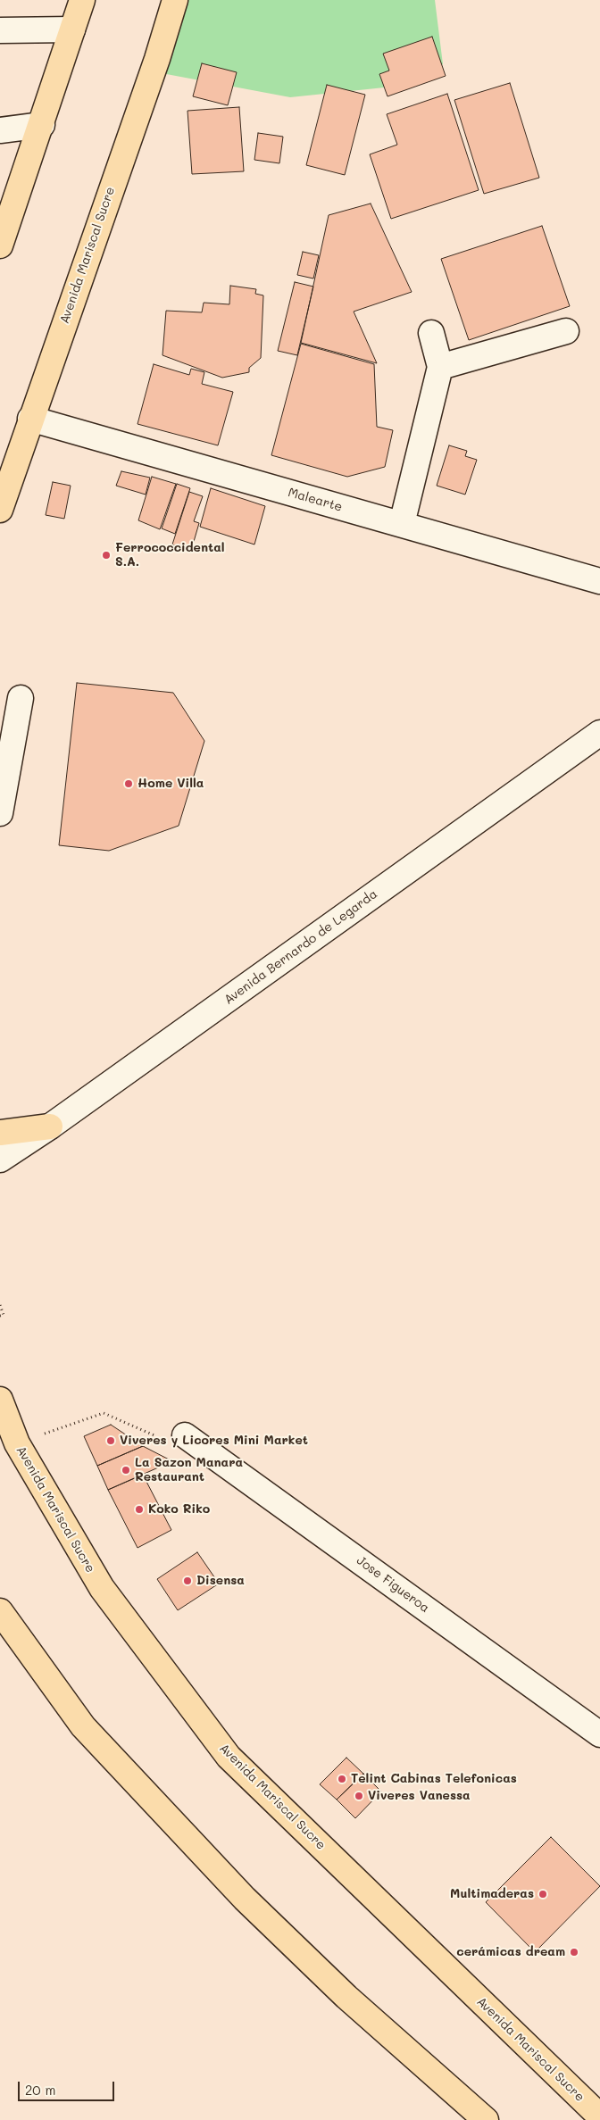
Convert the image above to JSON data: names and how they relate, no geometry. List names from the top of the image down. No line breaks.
{"streets":{"main road":["Avenida Mariscal Sucre"],"street":["Malearte","Avenida Bernardo de Legarda","Jose Figueroa"]},"crossings":[["Avenida Mariscal Sucre","Malearte"]],"places":["Ferrococcidental S.A.","Home Villa","Viveres y Licores Mini Market","La Sazon Manara Restaurant","Koko Riko","Disensa","Telint Cabinas Telefonicas","Viveres Vanessa","Multimaderas","cerámicas dream"],"scale_bar":"20 m"}
